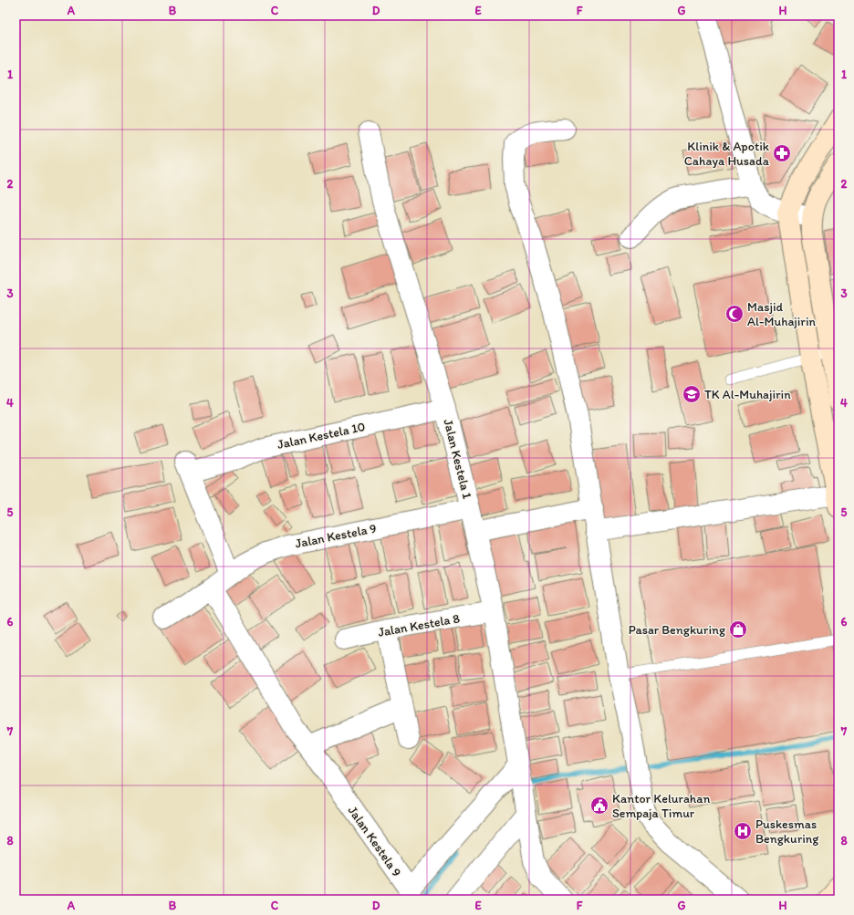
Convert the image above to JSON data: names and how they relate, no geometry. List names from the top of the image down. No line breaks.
{"streets":{"street":["Jalan Kestela 10","Jalan Kestela 1","Jalan Kestela 9","Jalan Kestela 8"]},"crossings":[["Jalan Kestela 10","Jalan Kestela 1"],["Jalan Kestela 10","Jalan Kestela 9"],["Jalan Kestela 1","Jalan Kestela 9"],["Jalan Kestela 1","Jalan Kestela 8"]],"places":{"pharmacy":["Klinik & Apotik Cahaya Husada"],"mosque":["Masjid Al-Muhajirin"],"school or university":["TK Al-Muhajirin"],"shop":["Pasar Bengkuring"],"public building":["Kantor Kelurahan Sempaja Timur"],"hospital":["Puskesmas Bengkuring"]},"grid":{"columns":["A","B","C","D","E","F","G","H"],"rows":["1","2","3","4","5","6","7","8"]}}
